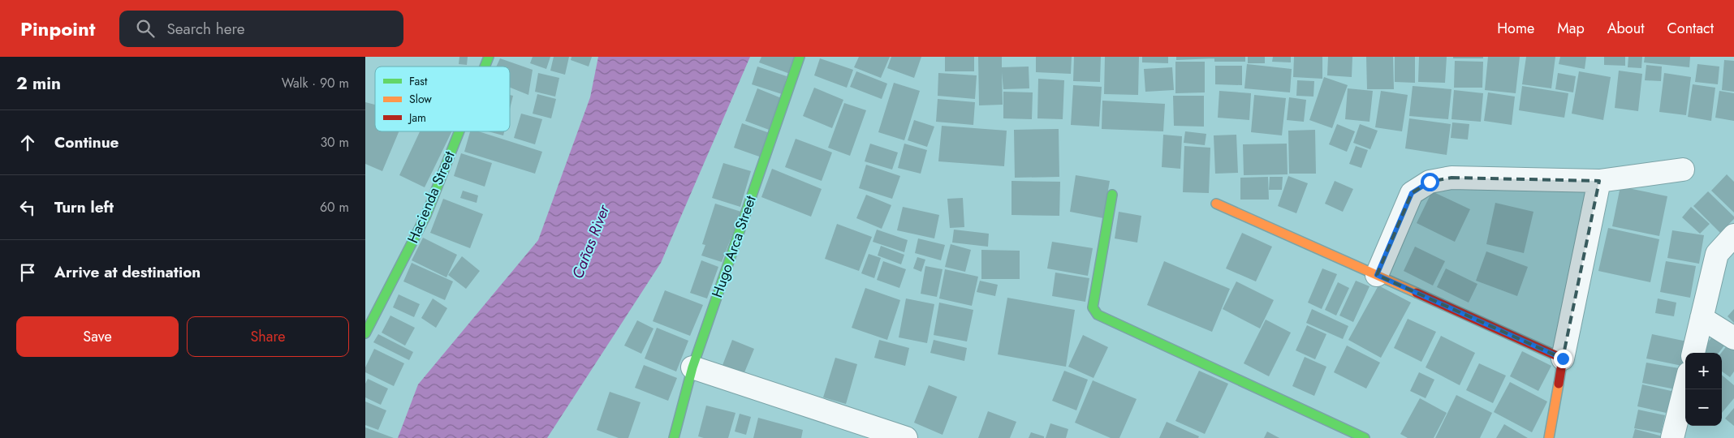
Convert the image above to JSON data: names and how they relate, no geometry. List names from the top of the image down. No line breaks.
{"streets":{"street":["Hacienda Street","Hugo Arca Street"]},"water":["Cañas River"],"legend":["Fast","Slow","Jam"],"page":{"header":"Pinpoint","search":"Search here","nav":["Home","Map","About","Contact"],"heading":["2 min","Walk · 90 m"],"list":[["Continue","30 m"],["Turn left","60 m"],"Arrive at destination"],"buttons":["Save","Share"],"map_buttons":["+","−"]}}
